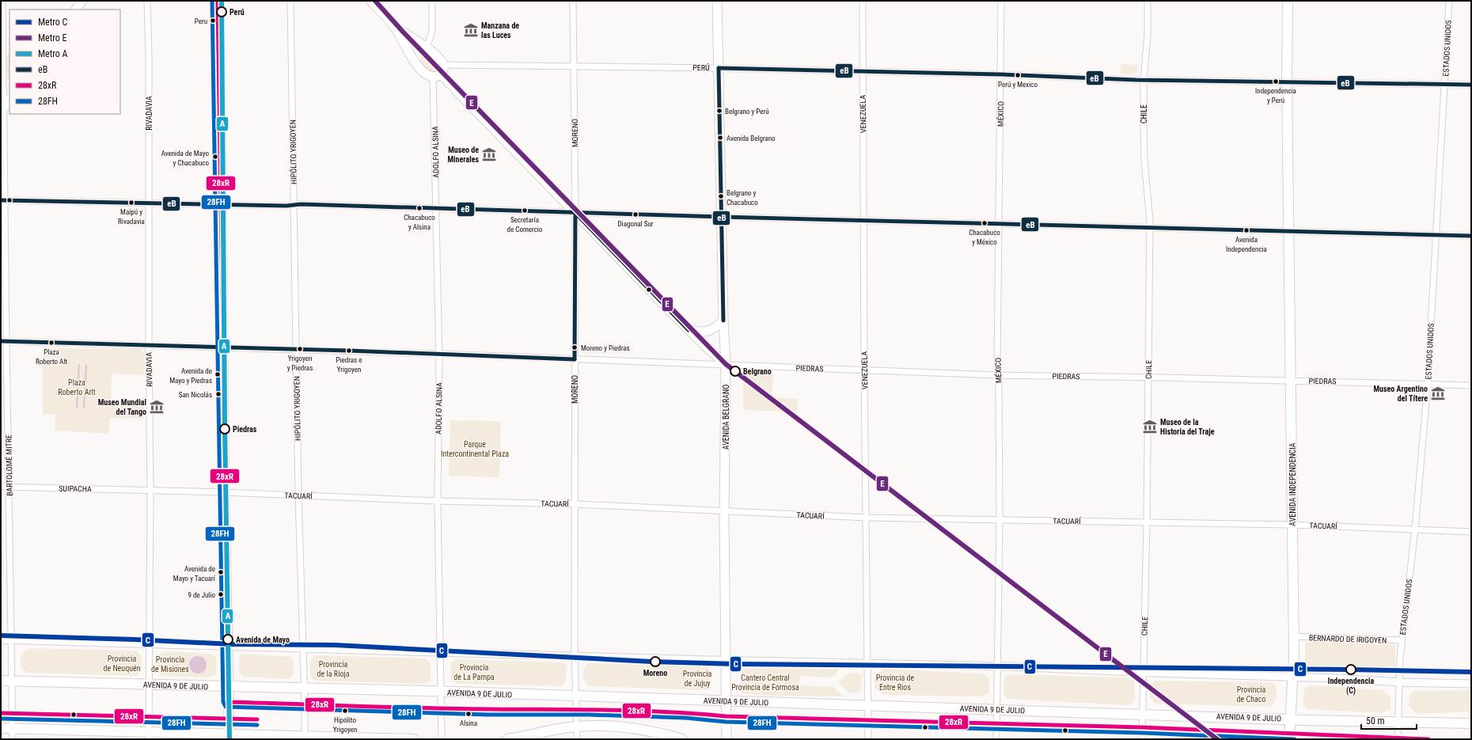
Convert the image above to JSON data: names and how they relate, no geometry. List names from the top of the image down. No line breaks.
{"streets":{"main road":["AVENIDA BELGRANO","AVENIDA INDEPENDENCIA","AVENIDA 9 DE JULIO"],"street":["ESTADOS UNIDOS","PERÚ","RIVADAVIA","VENEZUELA","MÉXICO","CHILE","MORENO","HIPÓLITO YRIGOYEN","ADOLFO ALSINA","PIEDRAS","BARTOLOMÉ MITRE","SUIPACHA","TACUARÍ","BERNARDO DE IRIGOYEN"]},"crossings":[["ESTADOS UNIDOS","PERÚ"],["ESTADOS UNIDOS","PIEDRAS"],["ESTADOS UNIDOS","TACUARÍ"],["ESTADOS UNIDOS","BERNARDO DE IRIGOYEN"],["ESTADOS UNIDOS","AVENIDA 9 DE JULIO"],["PERÚ","VENEZUELA"],["PERÚ","MÉXICO"],["PERÚ","CHILE"],["PERÚ","MORENO"],["PERÚ","ADOLFO ALSINA"],["PERÚ","AVENIDA BELGRANO"],["PERÚ","AVENIDA INDEPENDENCIA"],["RIVADAVIA","PIEDRAS"],["RIVADAVIA","SUIPACHA"],["RIVADAVIA","TACUARÍ"],["RIVADAVIA","AVENIDA 9 DE JULIO"],["VENEZUELA","PIEDRAS"],["VENEZUELA","TACUARÍ"],["VENEZUELA","AVENIDA 9 DE JULIO"],["MÉXICO","PIEDRAS"],["MÉXICO","TACUARÍ"],["MÉXICO","AVENIDA 9 DE JULIO"],["CHILE","PIEDRAS"],["CHILE","TACUARÍ"],["CHILE","AVENIDA 9 DE JULIO"],["MORENO","PIEDRAS"],["MORENO","TACUARÍ"],["MORENO","AVENIDA 9 DE JULIO"],["HIPÓLITO YRIGOYEN","PIEDRAS"],["HIPÓLITO YRIGOYEN","TACUARÍ"],["HIPÓLITO YRIGOYEN","AVENIDA 9 DE JULIO"],["ADOLFO ALSINA","PIEDRAS"],["ADOLFO ALSINA","TACUARÍ"],["ADOLFO ALSINA","AVENIDA 9 DE JULIO"],["PIEDRAS","AVENIDA BELGRANO"],["PIEDRAS","BARTOLOMÉ MITRE"],["PIEDRAS","AVENIDA INDEPENDENCIA"],["AVENIDA BELGRANO","TACUARÍ"],["AVENIDA BELGRANO","AVENIDA 9 DE JULIO"],["BARTOLOMÉ MITRE","SUIPACHA"],["BARTOLOMÉ MITRE","AVENIDA 9 DE JULIO"],["AVENIDA INDEPENDENCIA","TACUARÍ"],["AVENIDA INDEPENDENCIA","BERNARDO DE IRIGOYEN"],["AVENIDA INDEPENDENCIA","AVENIDA 9 DE JULIO"],["SUIPACHA","TACUARÍ"]],"parks":["Plaza Roberto Arlt","Parque Intercontinental Plaza","Provincia de Neuquén","Provincia de Misiones","Provincia de la Rioja","Provincia de La Pampa","Provincia de Jujuy","Cantero Central Provincia de Formosa","Provincia de Entre Rios","Provincia de Chaco"],"places":{"other":["Perú","Peru","Perú y Mexico","Independencia y Perú","Belgrano y Perú","Avenida Belgrano","Avenida de Mayo y Chacabuco","Belgrano y Chacabuco","Maipú y Rivadavia","Chacabuco y Alsina","Secretaría de Comercio","Diagonal Sur","Chacabuco y México","Avenida Independencia","Plaza Roberto Alt","Moreno y Piedras","Yrigoyen y Piedras","Piedras e Yrigoyen","Belgrano","Avenida de Mayo y Piedras","San Nicolás","Piedras","Avenida de Mayo y Tacuarí","9 de Julio","Avenida de Mayo","Moreno","Independencia (C)","Hipólito Yrigoyen","Alsina"],"museum":["Manzana de las Luces","Museo de Minerales","Museo Argentino del Títere","Museo Mundial del Tango","Museo de la Historia del Traje"]},"lines":["metro line E","metro line A","transit line 28xR","transit line 28FH","transit line eB","metro line C"],"legend":["Metro C","Metro E","Metro A","eB","28xR","28FH"],"scale_bar":"50 m"}
